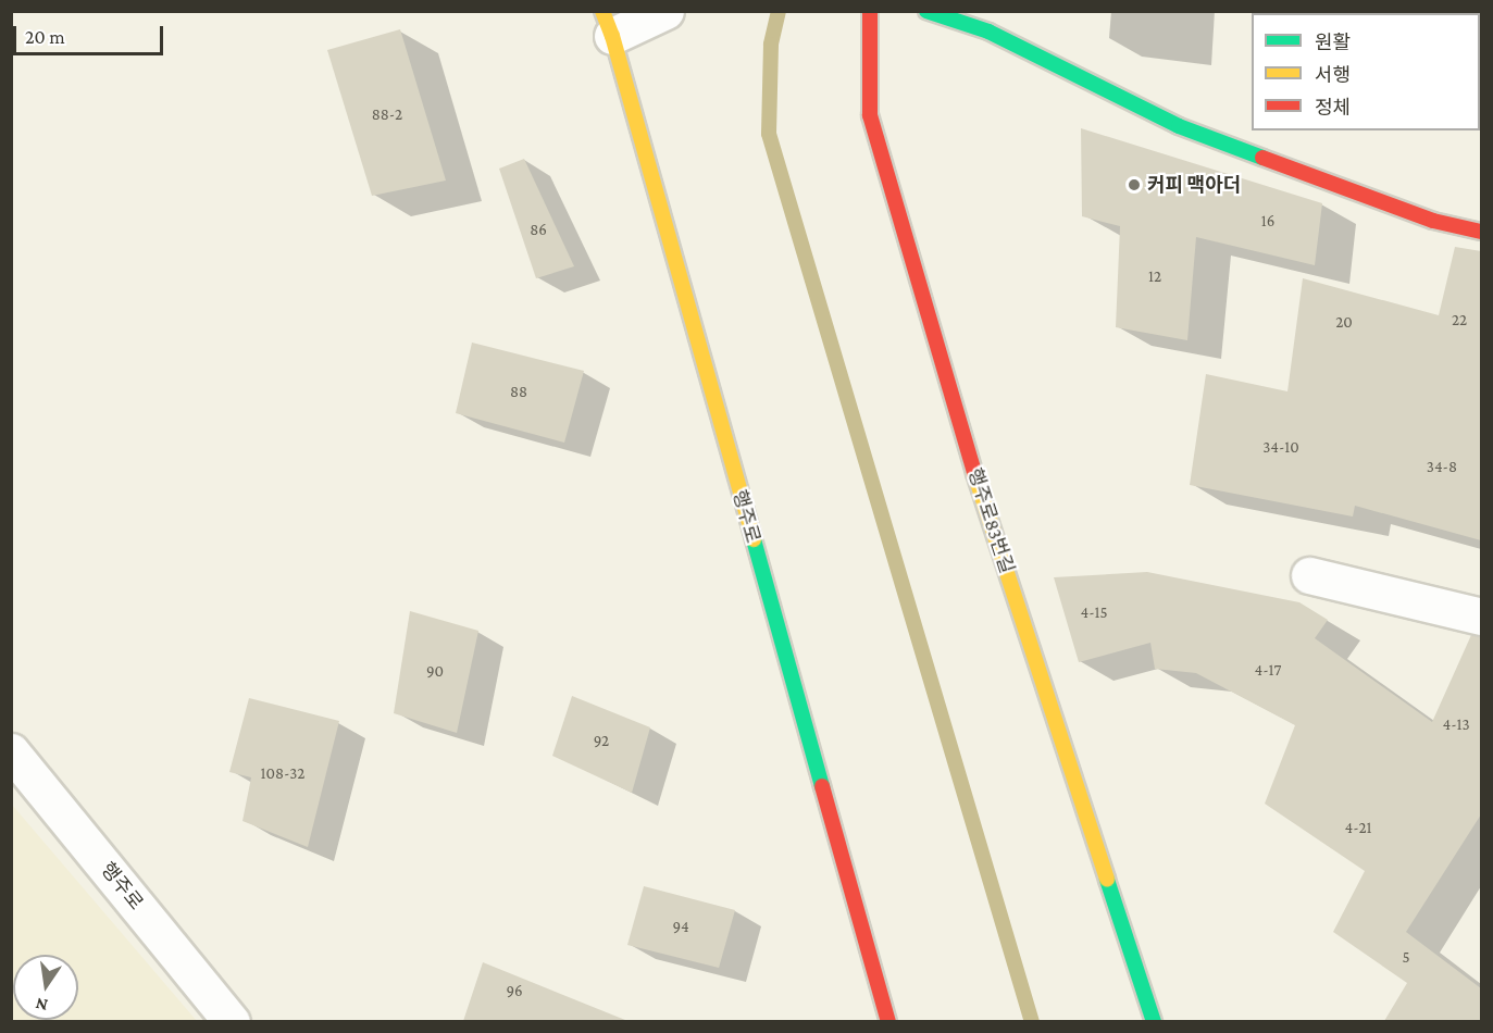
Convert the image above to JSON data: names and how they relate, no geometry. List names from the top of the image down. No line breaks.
{"streets":{"street":["행주로","행주로83번길"]},"places":["커피 맥아더"],"house_numbers":["88-2","16","86","12","22","20","88","34-10","34-8","4-15","4-17","90","4-13","92","108-32","4-21","94","5","96"],"legend":["원활","서행","정체"],"scale_bar":"20 m","north":"bottom"}
